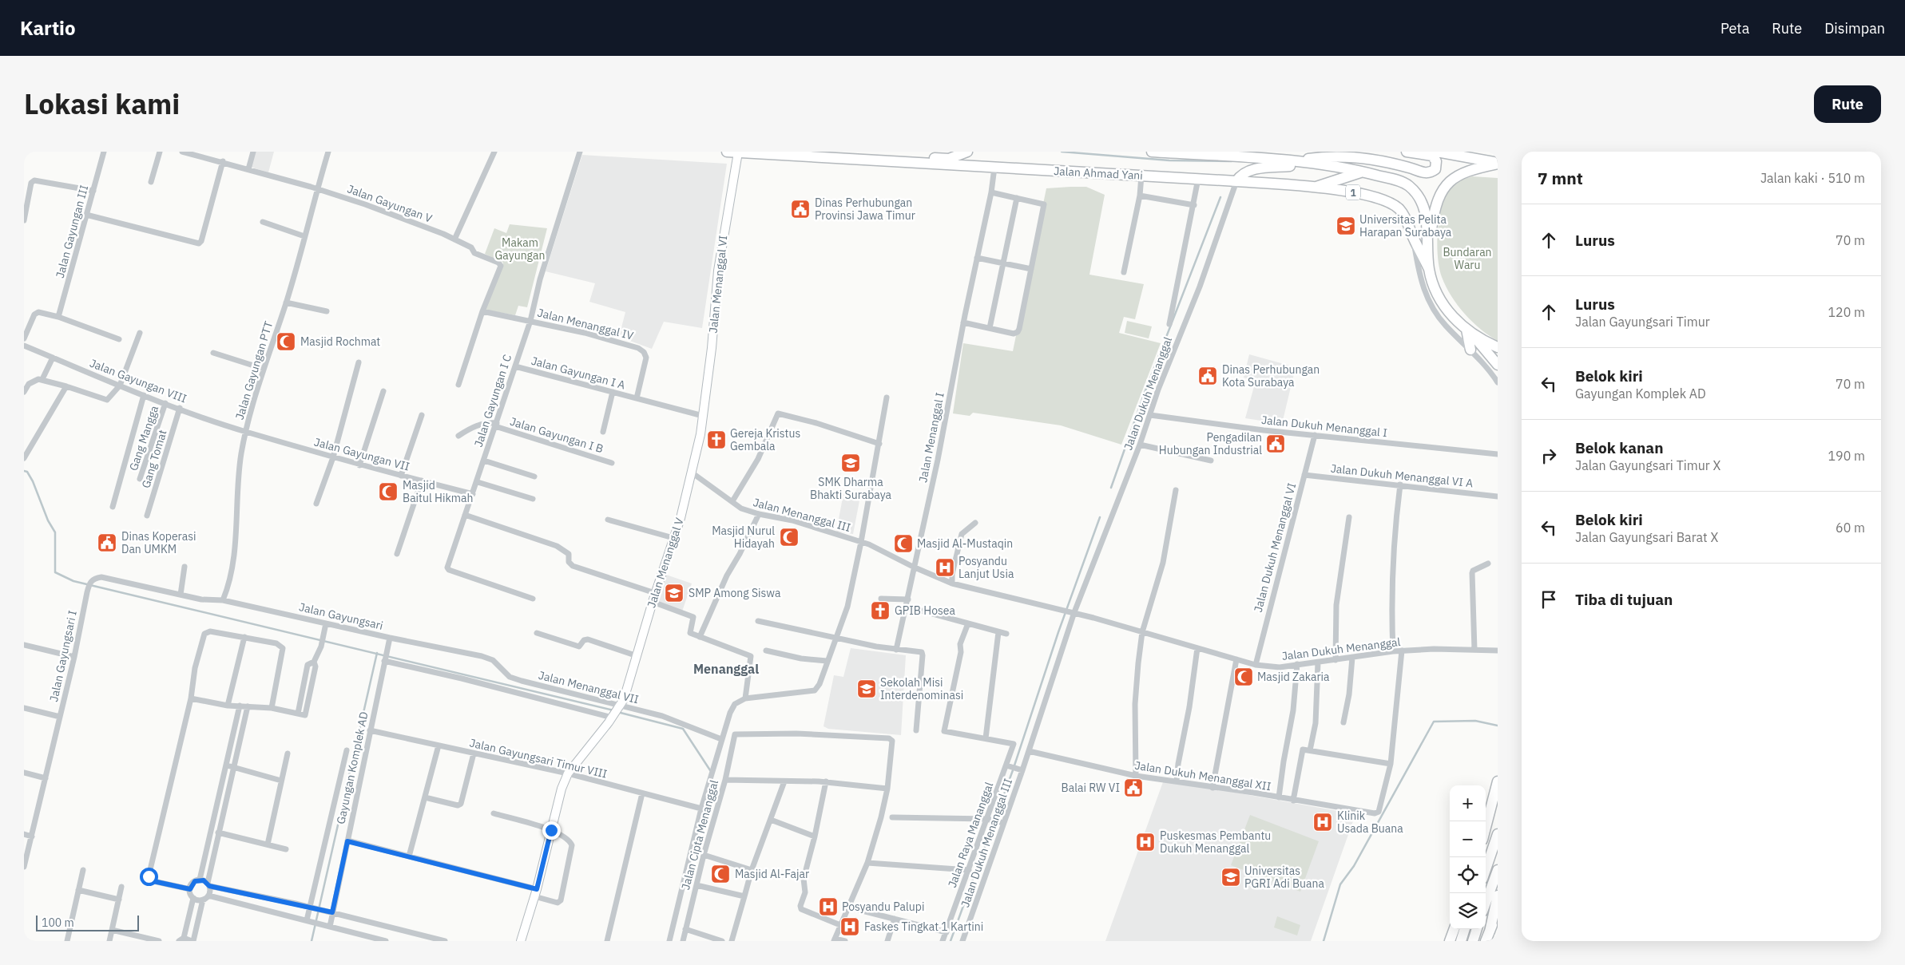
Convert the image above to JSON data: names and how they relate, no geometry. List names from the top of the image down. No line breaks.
{"streets":{"highway":["Jalan Ahmad Yani","1"],"street":["Jalan Gayungan V","Jalan Gayungan III","Jalan Menanggal VI","Jalan Menanggal IV","Jalan Gayungan PTT","Jalan Gayungan I A","Jalan Gayungan VIII","Jalan Dukuh Menanggal","Jalan Gayungan I C","Jalan Dukuh Menanggal I","Jalan Gayungan I B","Jalan Menanggal I","Gang Mangga","Jalan Gayungan VII","Gang Tomat","Jalan Dukuh Menanggal VI A","Jalan Menanggal III","Jalan Dukuh Menanggal VI","Jalan Menanggal V","Jalan Gayungsari","Jalan Gayungsari I","Jalan Menanggal VII","Jalan Gayungsari Timur VIII","Gayungan Komplek AD","Jalan Dukuh Menanggal XII","Jalan Cipta Menanggal","Jalan Raya Mananggal","Jalan Dukuh Menanggal III"]},"crossings":[["Jalan Ahmad Yani","1"],["Jalan Ahmad Yani","Jalan Menanggal VI"],["Jalan Ahmad Yani","Jalan Dukuh Menanggal"],["Jalan Ahmad Yani","Jalan Menanggal I"],["Jalan Gayungan V","Jalan Menanggal IV"],["Jalan Gayungan V","Jalan Gayungan PTT"],["Jalan Menanggal VI","Jalan Menanggal V"],["Jalan Menanggal IV","Jalan Gayungan I A"],["Jalan Menanggal IV","Jalan Gayungan I C"],["Jalan Gayungan PTT","Jalan Gayungan VIII"],["Jalan Gayungan PTT","Jalan Gayungan VII"],["Jalan Gayungan PTT","Jalan Gayungsari"],["Jalan Gayungan PTT","Jalan Gayungsari I"],["Jalan Gayungan I A","Jalan Gayungan I C"],["Jalan Gayungan VIII","Gang Mangga"],["Jalan Gayungan VIII","Jalan Gayungan VII"],["Jalan Gayungan VIII","Gang Tomat"],["Jalan Dukuh Menanggal","Jalan Dukuh Menanggal I"],["Jalan Dukuh Menanggal","Jalan Menanggal III"],["Jalan Dukuh Menanggal","Jalan Dukuh Menanggal VI"],["Jalan Dukuh Menanggal","Jalan Dukuh Menanggal XII"],["Jalan Dukuh Menanggal","Jalan Dukuh Menanggal III"],["Jalan Gayungan I C","Jalan Gayungan I B"],["Jalan Gayungan I C","Jalan Gayungan VII"],["Jalan Dukuh Menanggal I","Jalan Dukuh Menanggal VI"],["Jalan Menanggal I","Jalan Menanggal III"],["Jalan Dukuh Menanggal VI A","Jalan Dukuh Menanggal VI"],["Jalan Menanggal III","Jalan Menanggal V"],["Jalan Menanggal V","Jalan Menanggal VII"],["Jalan Menanggal V","Jalan Gayungsari Timur VIII"],["Jalan Gayungsari","Jalan Gayungsari I"],["Jalan Gayungsari","Jalan Menanggal VII"],["Jalan Gayungsari","Gayungan Komplek AD"],["Jalan Gayungsari Timur VIII","Gayungan Komplek AD"],["Jalan Dukuh Menanggal XII","Jalan Dukuh Menanggal III"]],"districts":["Menanggal"],"parks":["Makam Gayungan","Bundaran Waru"],"places":{"public building":["Dinas Perhubungan Provinsi Jawa Timur","Dinas Perhubungan Kota Surabaya","Pengadilan Hubungan Industrial","Dinas Koperasi Dan UMKM","Balai RW VI"],"school or university":["Universitas Pelita Harapan Surabaya","SMK Dharma Bhakti Surabaya","SMP Among Siswa","Sekolah Misi Interdenominasi","Universitas PGRI Adi Buana"],"mosque":["Masjid Rochmat","Masjid Baitul Hikmah","Masjid Nurul Hidayah","Masjid Al-Mustaqin","Masjid Zakaria","Masjid Al-Fajar"],"church":["Gereja Kristus Gembala","GPIB Hosea"],"hospital":["Posyandu Lanjut Usia","Klinik Usada Buana","Puskesmas Pembantu Dukuh Menanggal","Posyandu Palupi","Faskes Tingkat 1 Kartini"]},"scale_bar":"100 m","page":{"header":"Kartio","nav":["Peta","Rute","Disimpan"],"title":"Lokasi kami","buttons":"Rute","heading":["7 mnt","Jalan kaki · 510 m"],"list":[["Lurus","70 m"],["Lurus","Jalan Gayungsari Timur","120 m"],["Belok kiri","Gayungan Komplek AD","70 m"],["Belok kanan","Jalan Gayungsari Timur X","190 m"],["Belok kiri","Jalan Gayungsari Barat X","60 m"],"Tiba di tujuan"],"map_buttons":["+","−"],"scale":"100 m"}}
